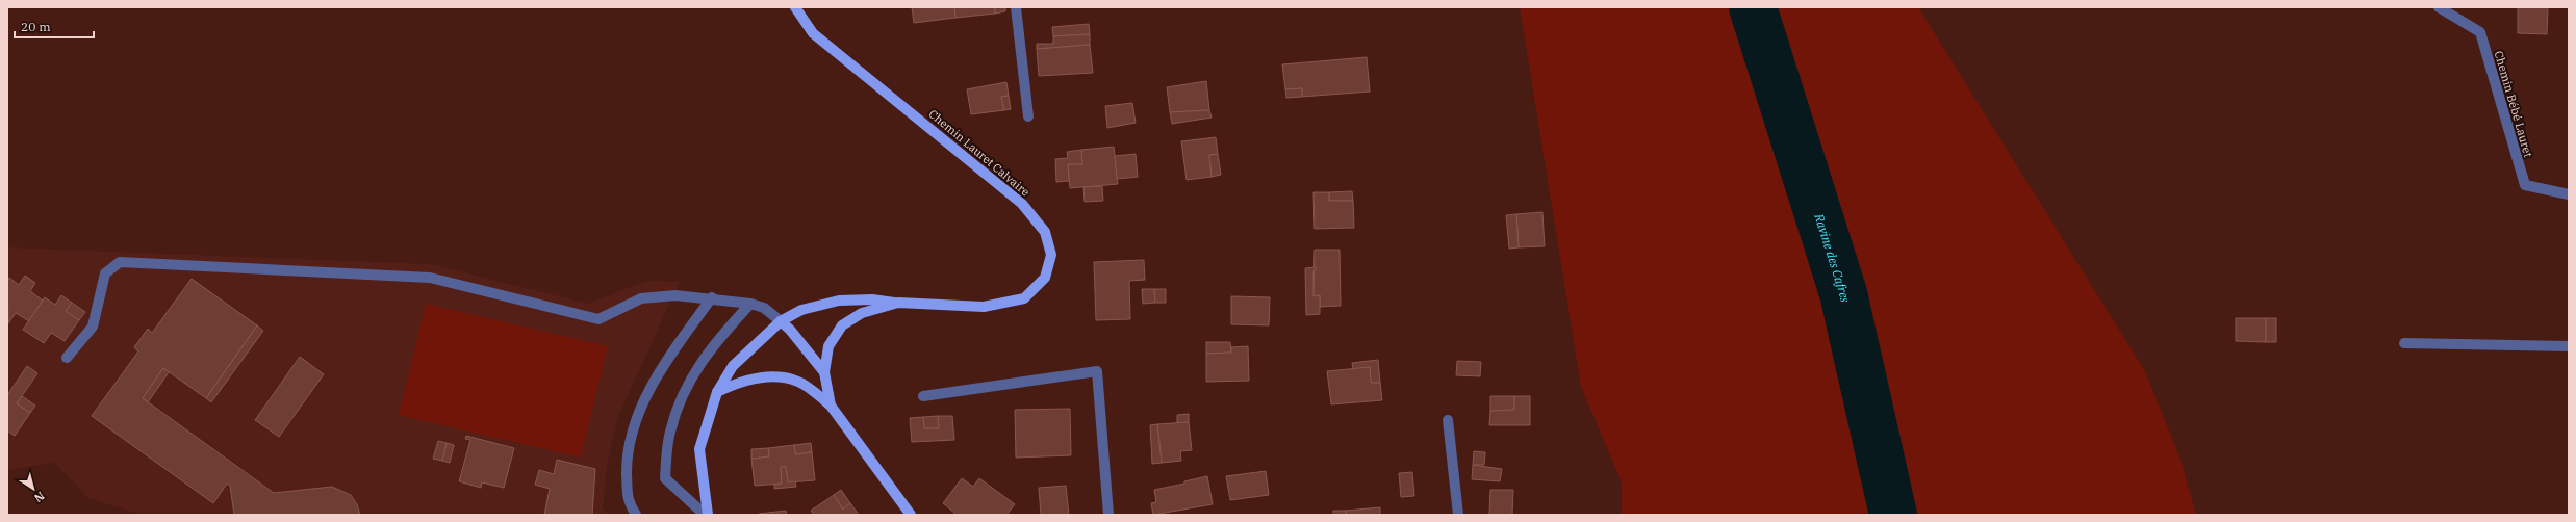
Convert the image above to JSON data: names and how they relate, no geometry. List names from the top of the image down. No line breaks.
{"streets":{"main road":["Chemin Lauret Calvaire"],"street":["Chemin Bébé Lauret"]},"water":["Ravine des Cafres"],"scale_bar":"20 m","north":"bottom right"}
